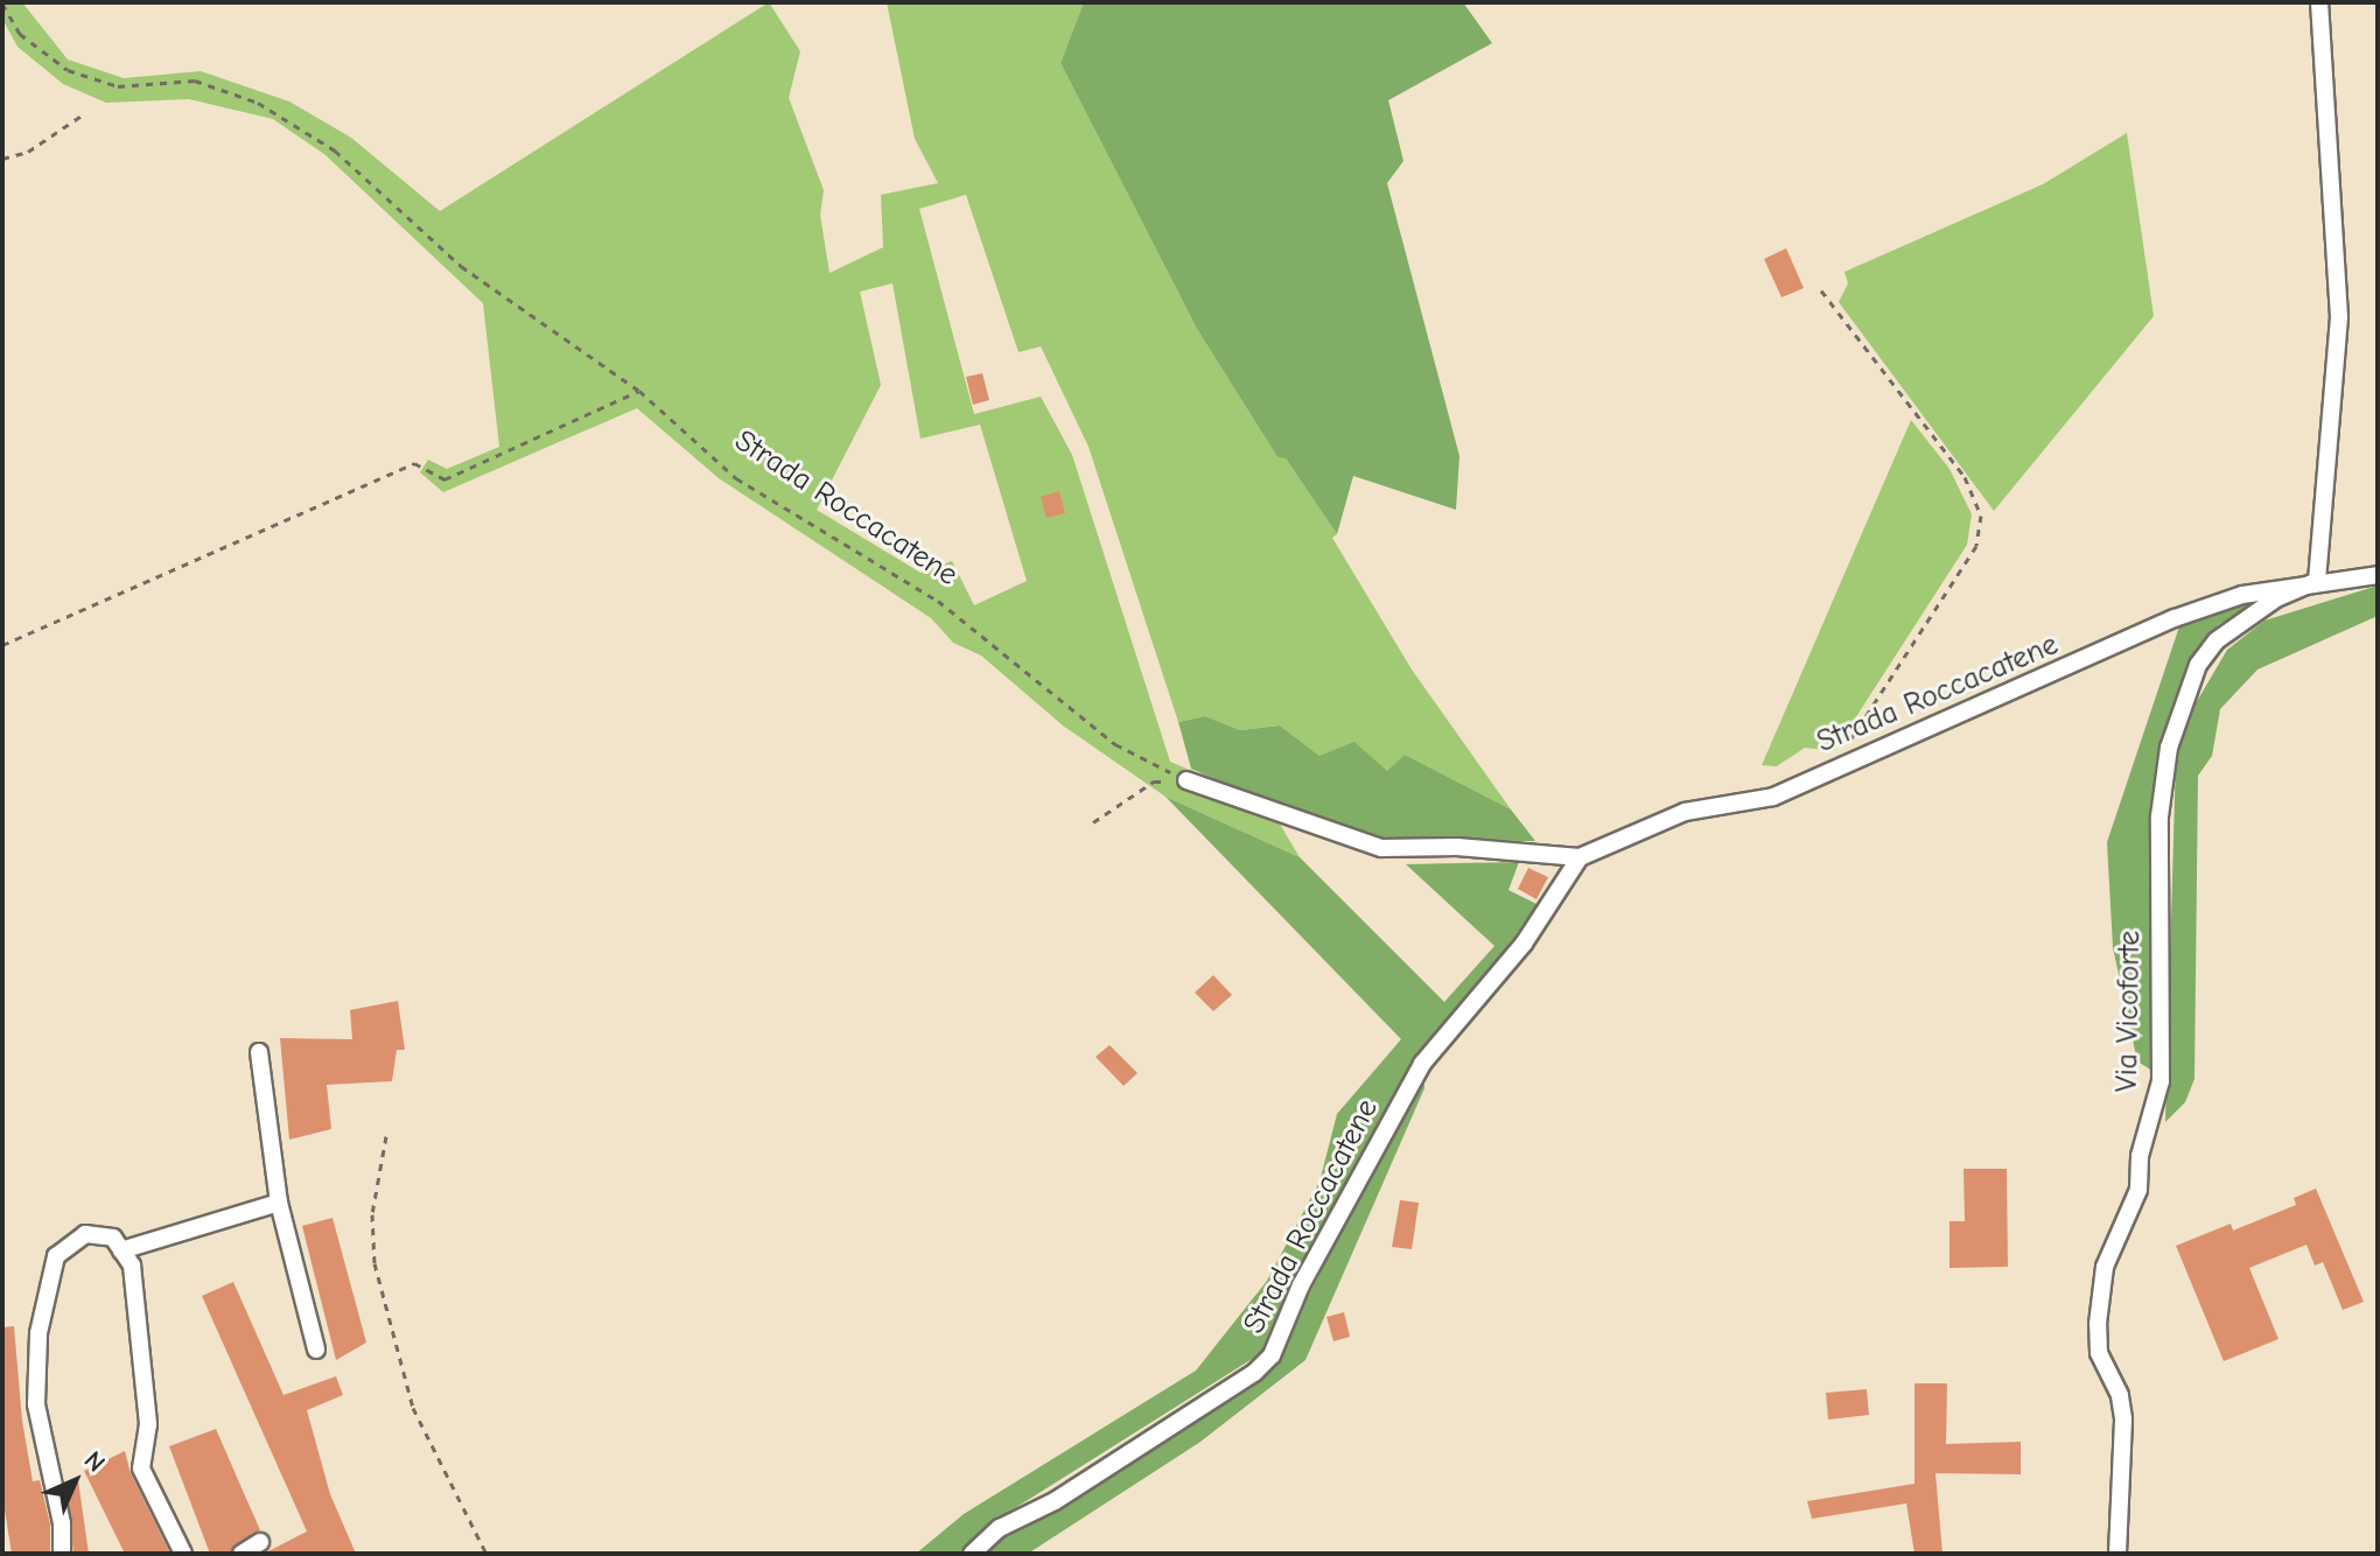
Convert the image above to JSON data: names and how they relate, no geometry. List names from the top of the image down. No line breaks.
{"streets":{"street":["Strada Roccacatene","Via Vicoforte"]},"crossings":[["Strada Roccacatene","Via Vicoforte"]],"north":"top right"}
